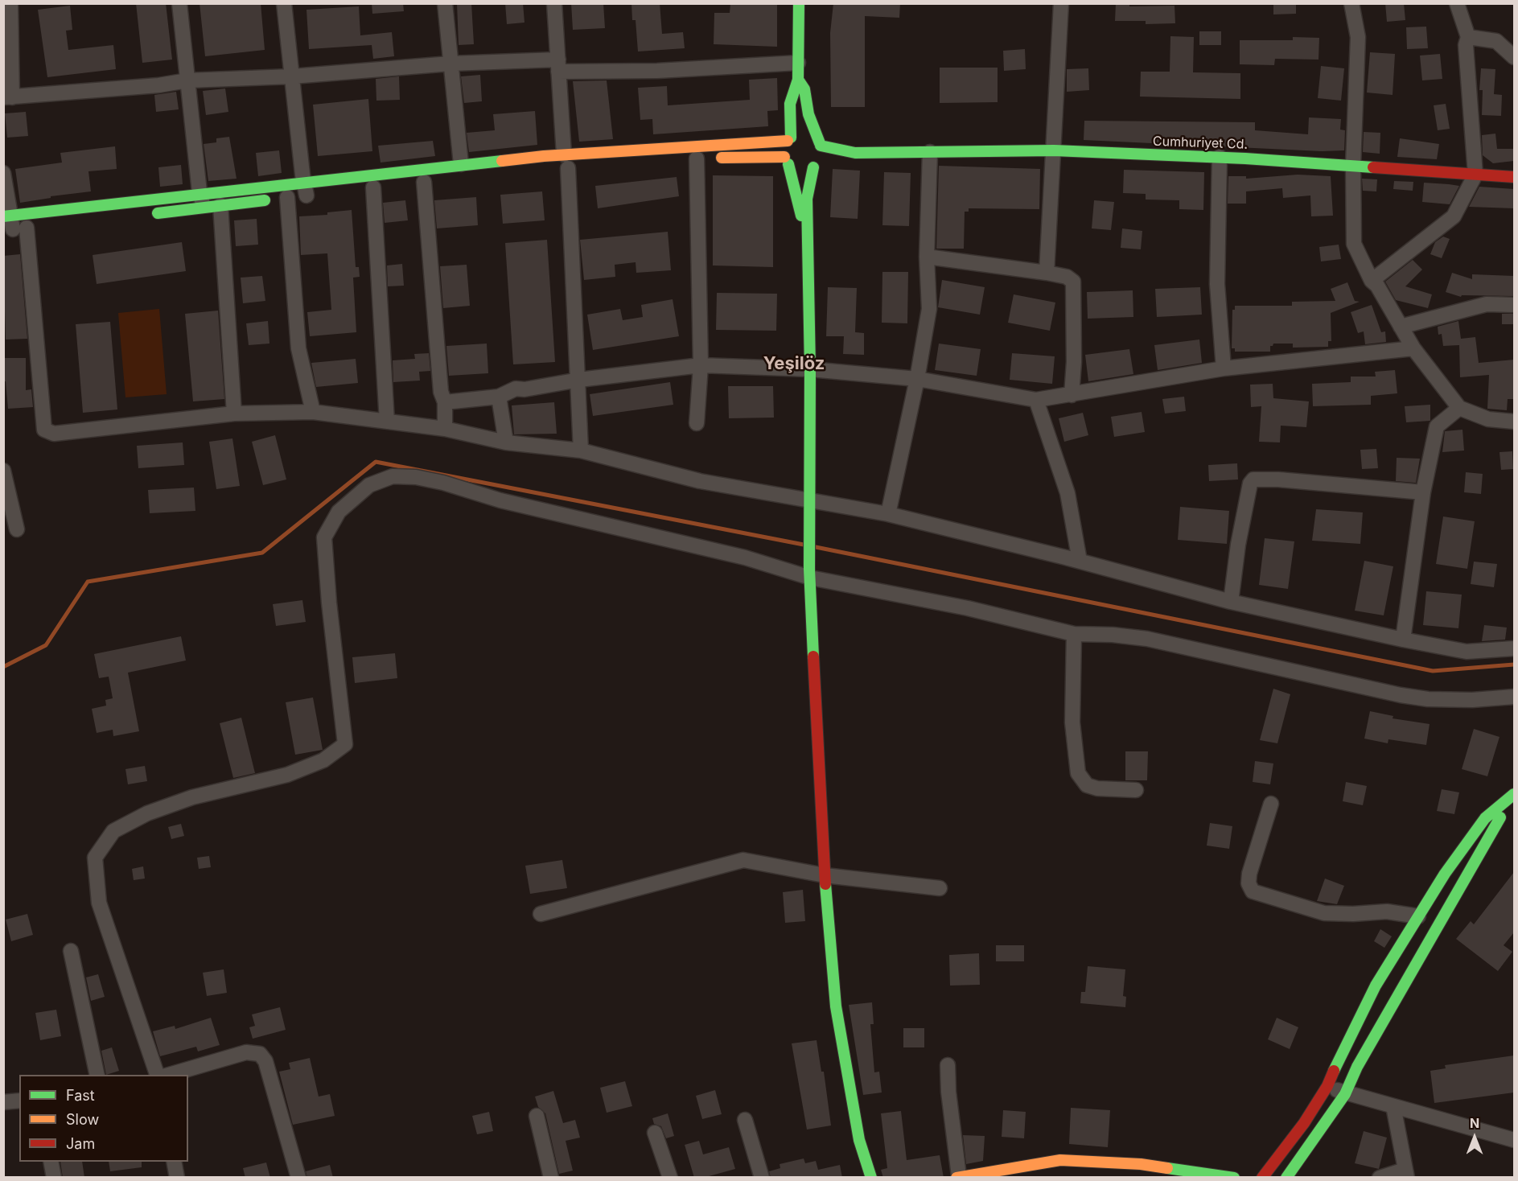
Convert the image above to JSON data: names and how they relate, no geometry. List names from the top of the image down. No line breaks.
{"streets":{"street":["Cumhuriyet Cd."]},"districts":["Yeşilöz"],"legend":["Fast","Slow","Jam"],"north":"top"}
